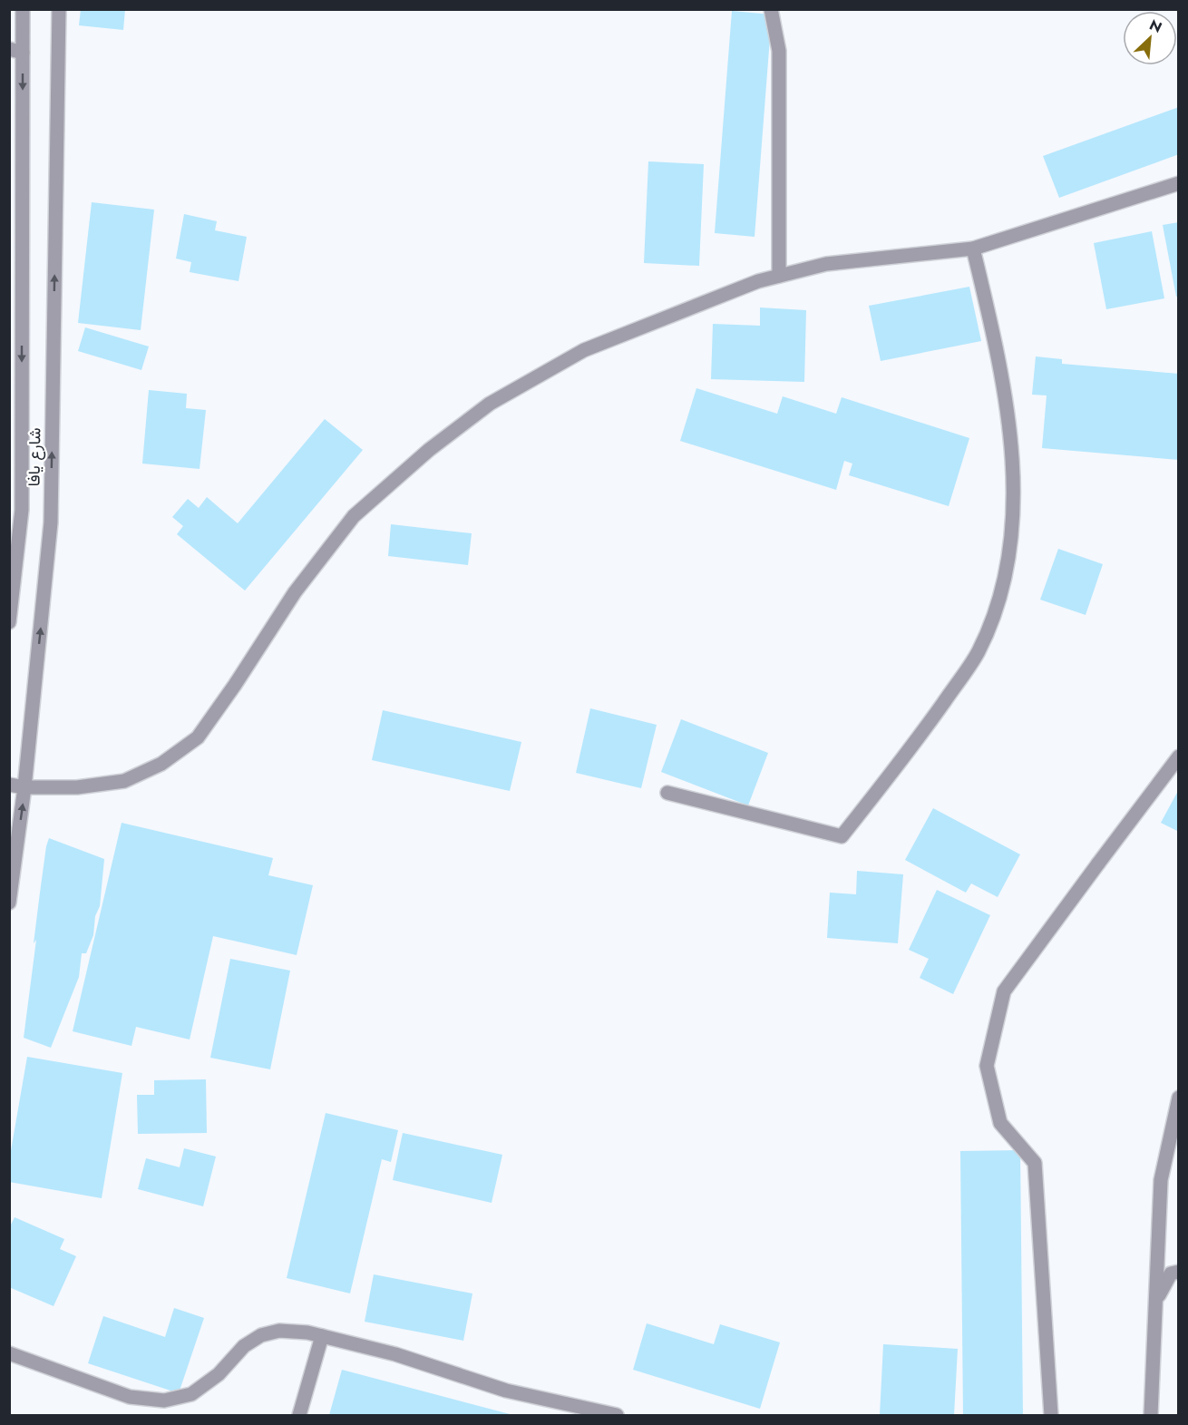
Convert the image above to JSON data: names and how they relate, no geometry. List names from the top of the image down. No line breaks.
{"streets":{"street":["شارع يافا"]},"north":"top right"}
